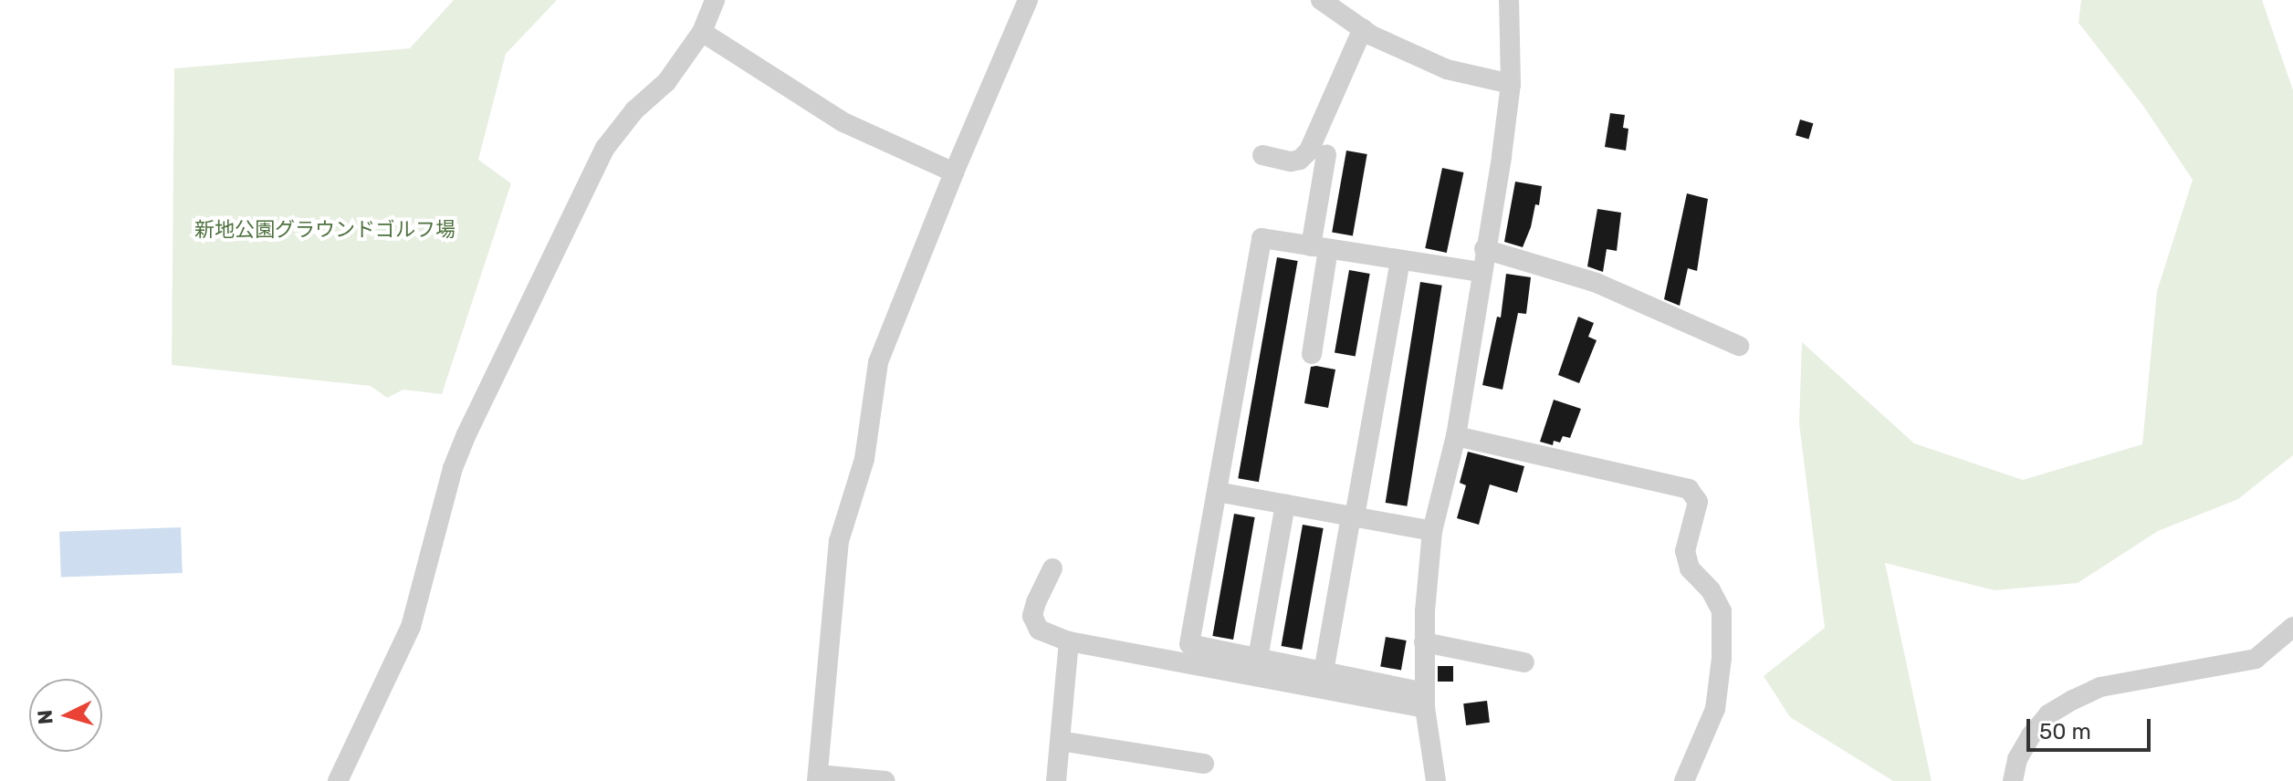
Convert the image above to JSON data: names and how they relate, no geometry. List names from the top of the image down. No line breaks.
{"parks":["新地公園グラウンドゴルフ場"],"scale_bar":"50 m","north":"left"}
